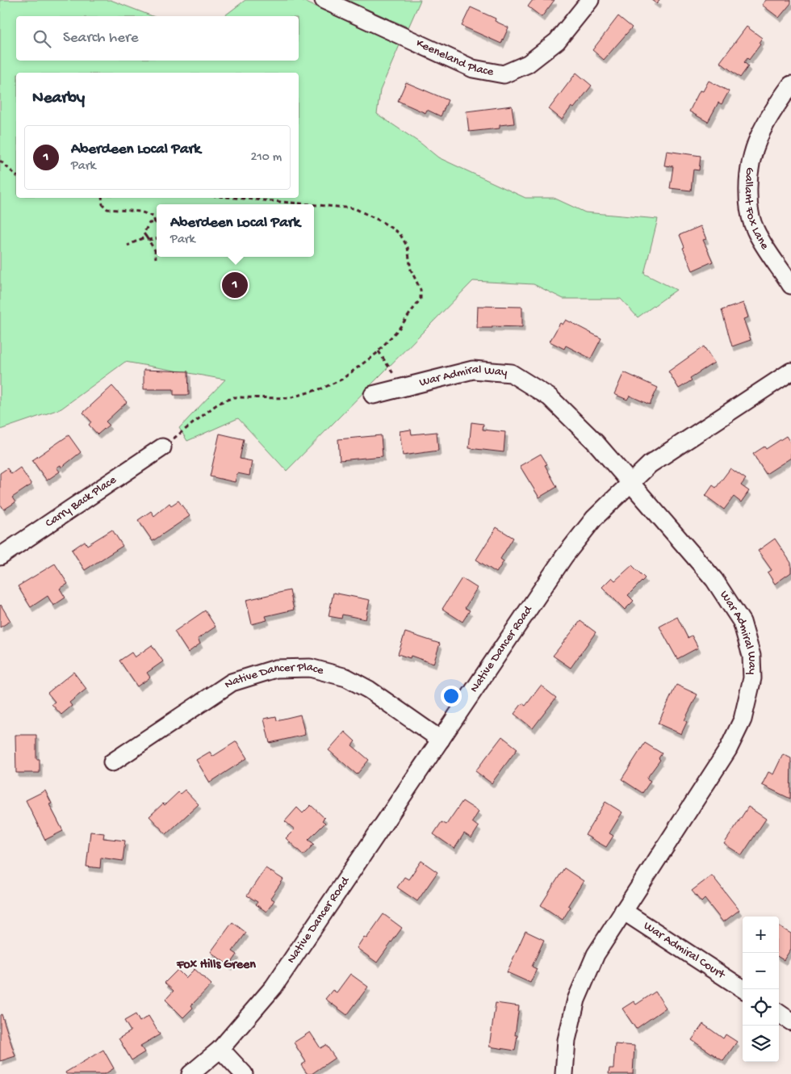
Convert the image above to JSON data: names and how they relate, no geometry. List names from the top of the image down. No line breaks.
{"streets":{"street":["Keeneland Place","Gallant Fox Lane","War Admiral Way","Carry Back Place","Native Dancer Road","Native Dancer Place","War Admiral Court"]},"crossings":[["War Admiral Way","Native Dancer Road"],["War Admiral Way","War Admiral Court"],["Native Dancer Road","Native Dancer Place"]],"districts":["Fox Hills Green"],"page":{"search":"Search here","heading":"Nearby","list":[{"mark":"1","name":"Aberdeen Local Park","note":"Park","value":"210 m"}],"popup":["Aberdeen Local Park","Park"],"pins":"1","map_buttons":["+","−"]}}
